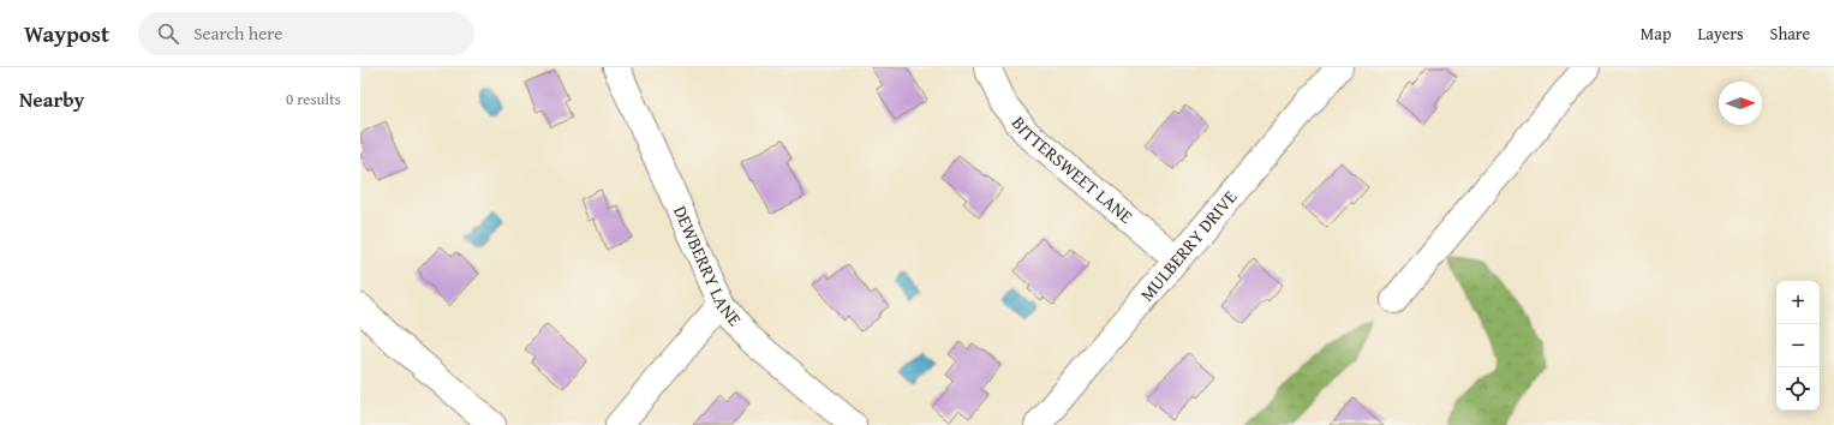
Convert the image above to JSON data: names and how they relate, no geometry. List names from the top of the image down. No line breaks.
{"streets":{"street":["BITTERSWEET LANE","MULBERRY DRIVE","DEWBERRY LANE"]},"crossings":[["BITTERSWEET LANE","MULBERRY DRIVE"]],"north":"right","page":{"header":"Waypost","search":"Search here","nav":["Map","Layers","Share"],"heading":["Nearby","0 results"],"map_buttons":["+","−"]}}
